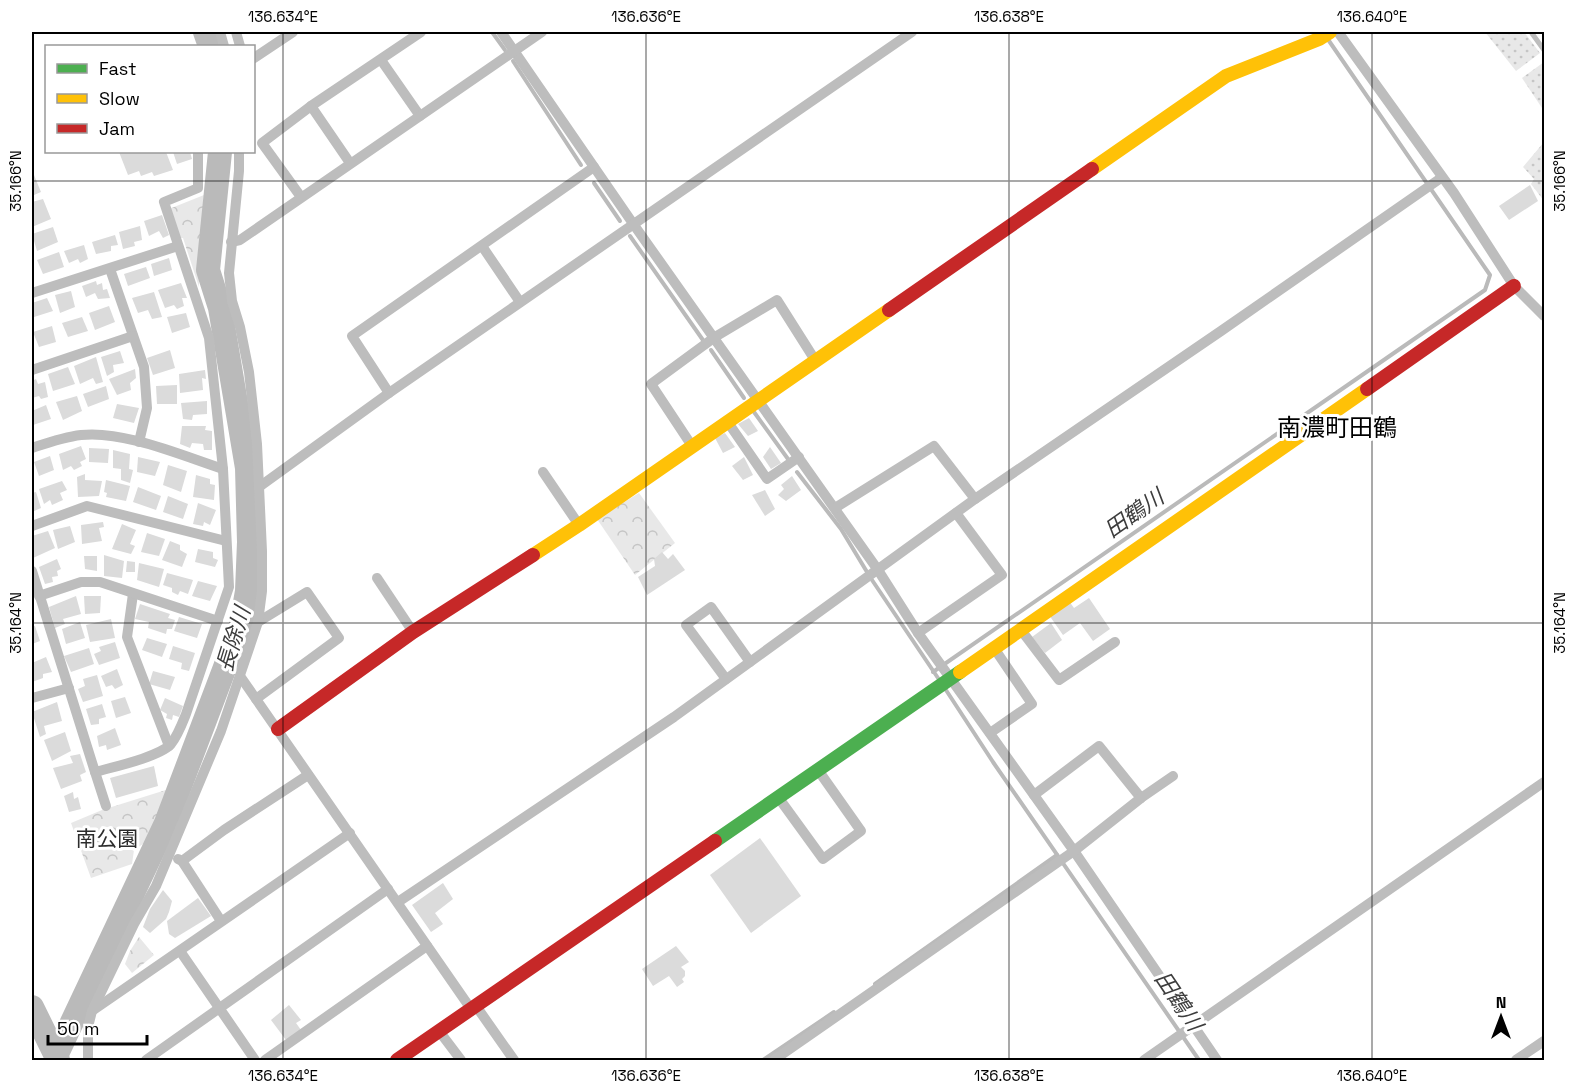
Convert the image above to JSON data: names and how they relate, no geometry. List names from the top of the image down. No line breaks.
{"districts":["南濃町田鶴"],"water":["田鶴川","長除川"],"parks":["南公園"],"legend":["Fast","Slow","Jam"],"scale_bar":"50 m","north":"top","coordinates":["136.634°E","136.636°E","136.638°E","136.640°E","35.166°N","35.164°N"]}
